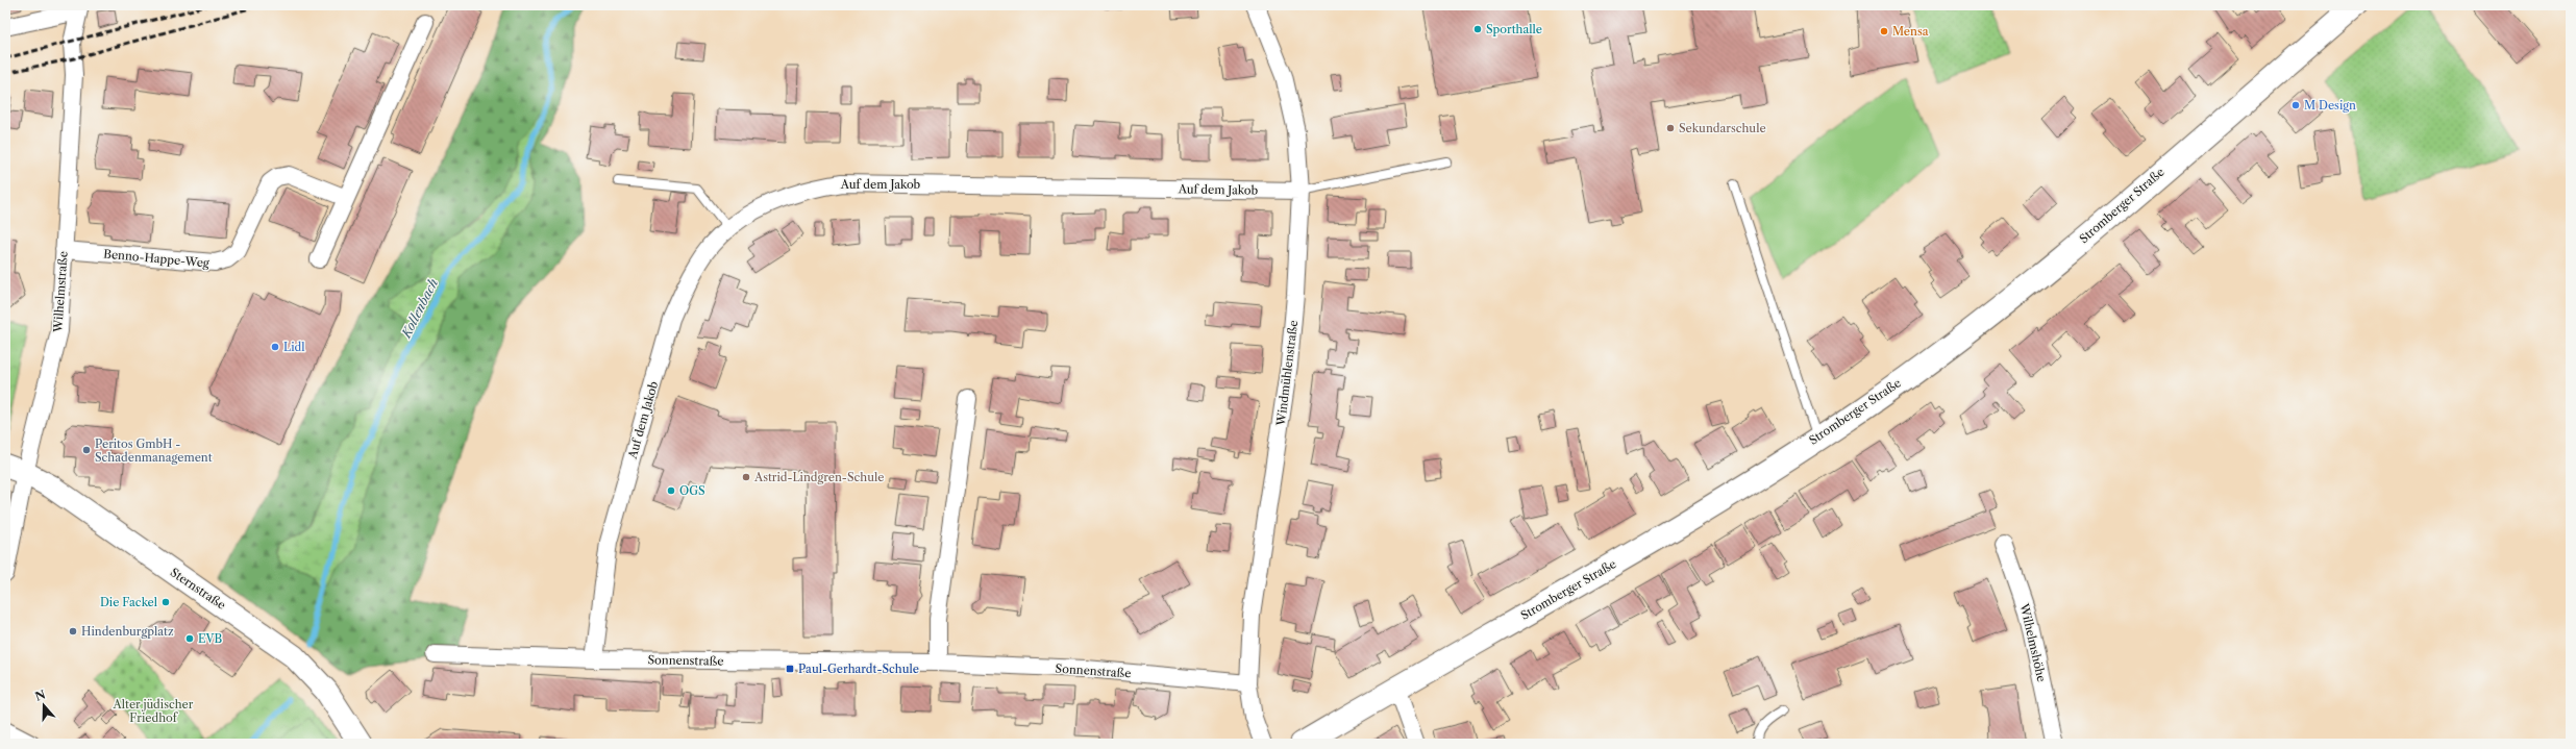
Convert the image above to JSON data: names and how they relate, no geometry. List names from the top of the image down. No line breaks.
{"streets":{"main road":["Stromberger Straße","Sternstraße"],"street":["Auf dem Jakob","Benno-Happe-Weg","Wilhelmstraße","Windmühlenstraße","Wilhelmshöhe","Sonnenstraße"]},"crossings":[["Auf dem Jakob","Windmühlenstraße"],["Auf dem Jakob","Sonnenstraße"],["Benno-Happe-Weg","Wilhelmstraße"],["Wilhelmstraße","Sternstraße"],["Windmühlenstraße","Sonnenstraße"]],"water":["Kollenbach"],"parks":["Alter jüdischer Friedhof"],"places":{"other":["Sporthalle","Mensa","M Design","Sekundarschule","Lidl","Peritos GmbH - Schadenmanagement","Astrid-Lindgren-Schule","OGS","Die Fackel","Hindenburgplatz","EVB"],"transit":["Paul-Gerhardt-Schule"]},"north":"top"}
